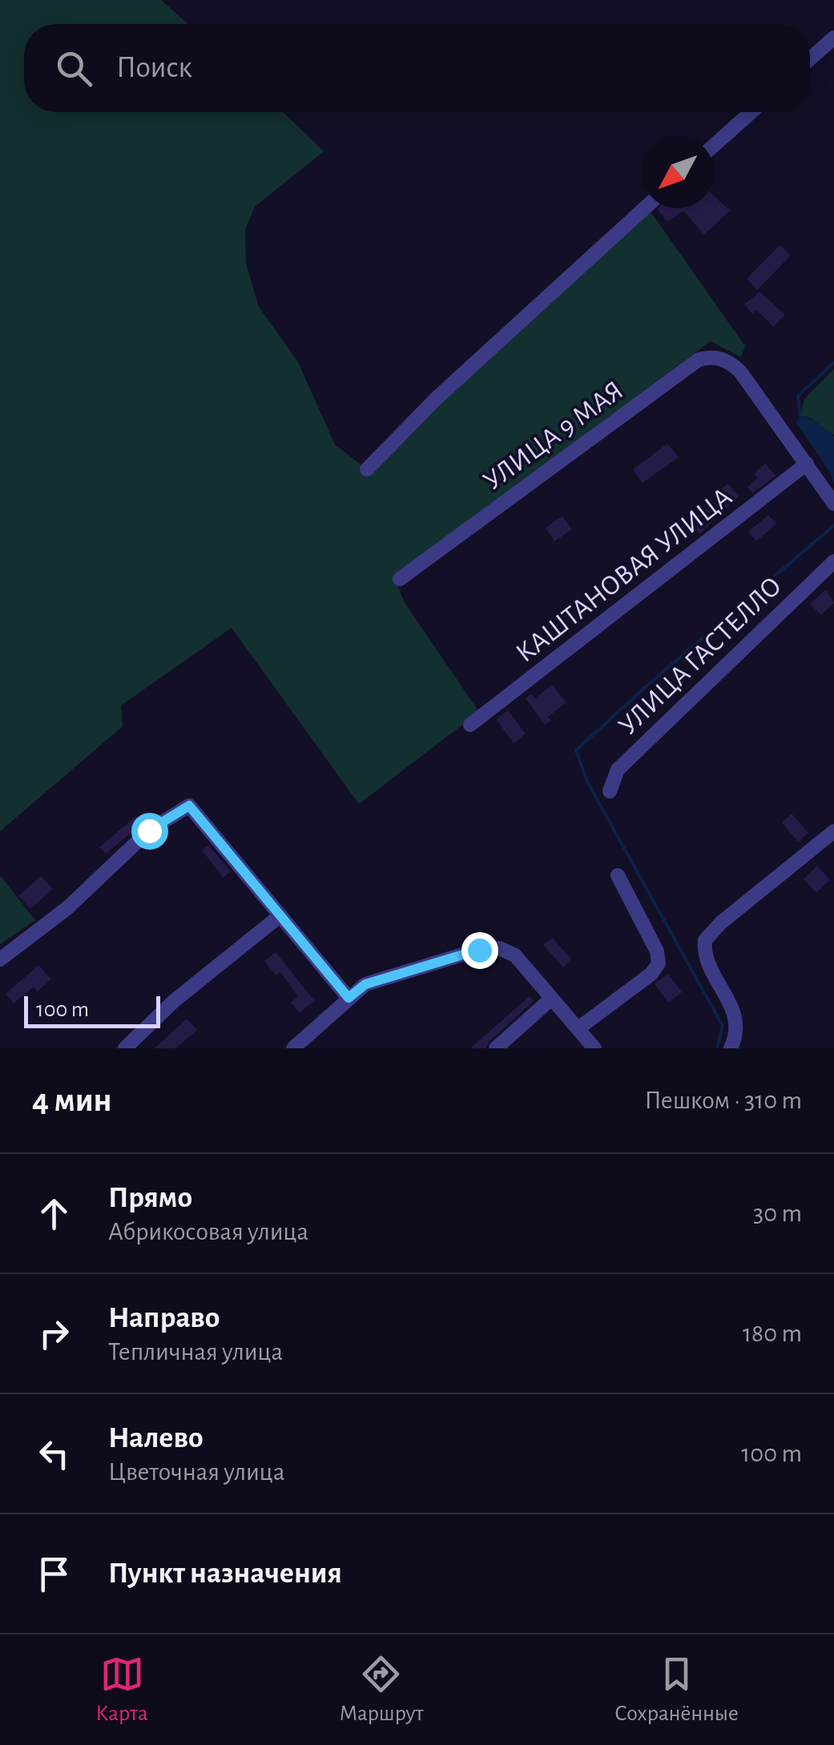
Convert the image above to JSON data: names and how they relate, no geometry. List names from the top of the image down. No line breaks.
{"streets":{"street":["УЛИЦА 9 МАЯ","КАШТАНОВАЯ УЛИЦА","УЛИЦА ГАСТЕЛЛО"]},"crossings":[["УЛИЦА 9 МАЯ","КАШТАНОВАЯ УЛИЦА"]],"scale_bar":"100 m","north":"bottom left","page":{"search":"Поиск","scale":"100 m","heading":["4 мин","Пешком · 310 m"],"list":[["Прямо","Абрикосовая улица","30 m"],["Направо","Тепличная улица","180 m"],["Налево","Цветочная улица","100 m"],"Пункт назначения"],"nav":["Карта","Маршрут","Сохранённые"]}}
